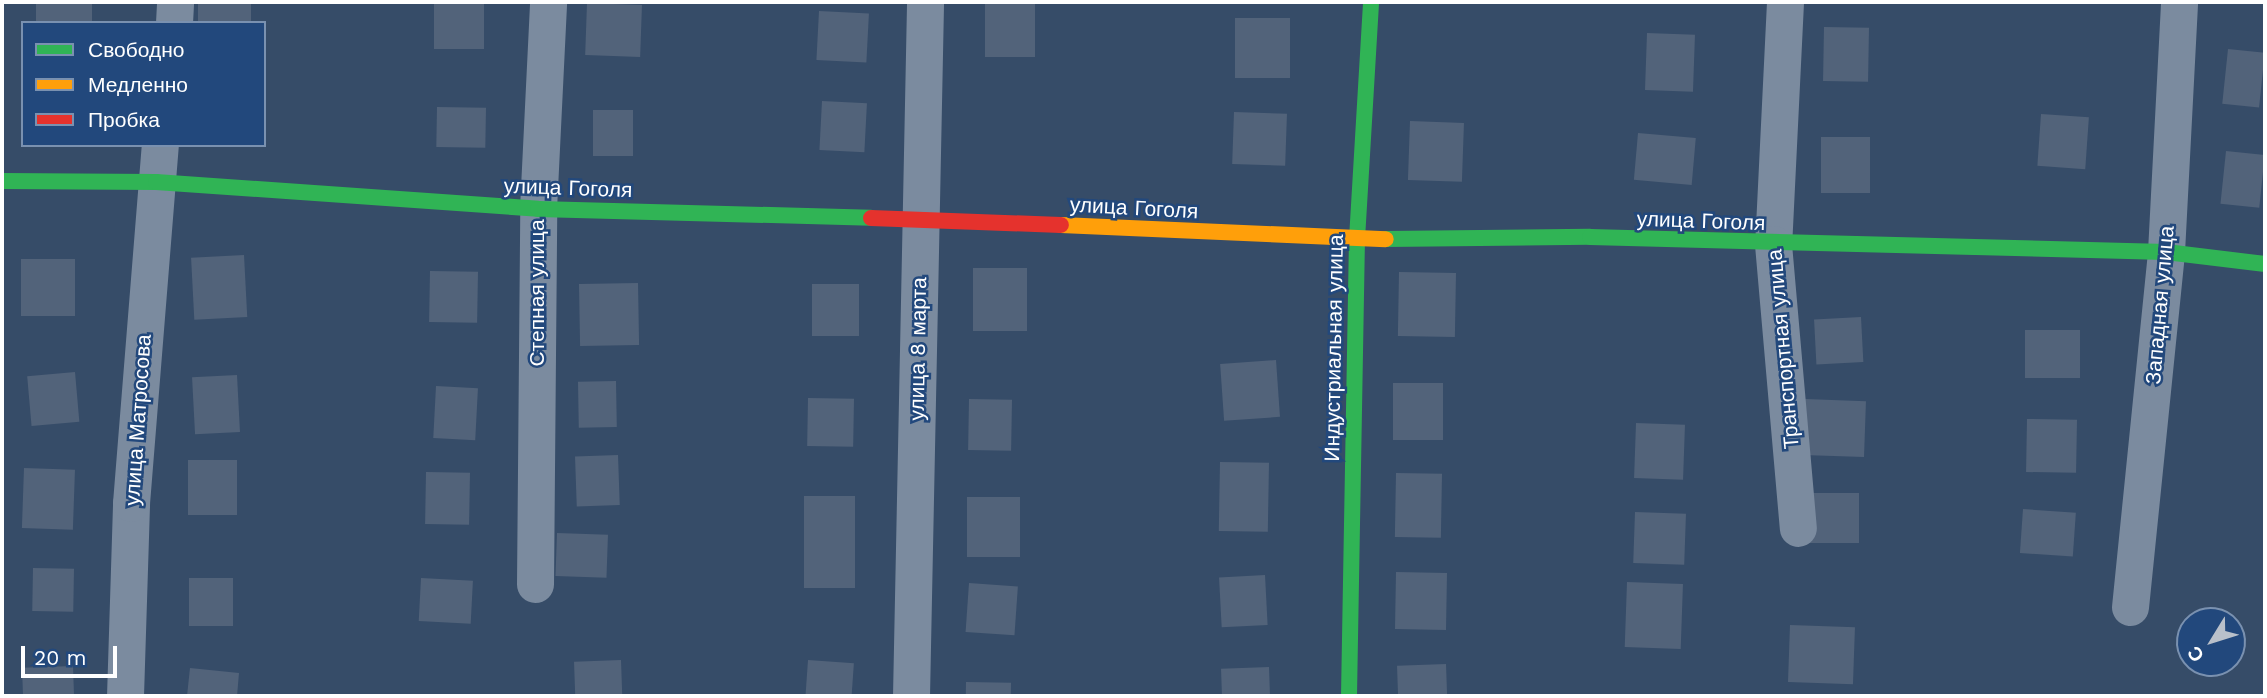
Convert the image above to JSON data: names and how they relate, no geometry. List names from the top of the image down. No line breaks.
{"streets":{"street":["улица Гоголя","Степная улица","Западная улица","Индустриальная улица","улица 8 марта","Транспортная улица","улица Матросова"]},"crossings":[["улица Гоголя","Степная улица"],["улица Гоголя","Западная улица"],["улица Гоголя","Индустриальная улица"],["улица Гоголя","улица 8 марта"],["улица Гоголя","Транспортная улица"],["улица Гоголя","улица Матросова"]],"legend":["Свободно","Медленно","Пробка"],"scale_bar":"20 m","north":"bottom left"}
